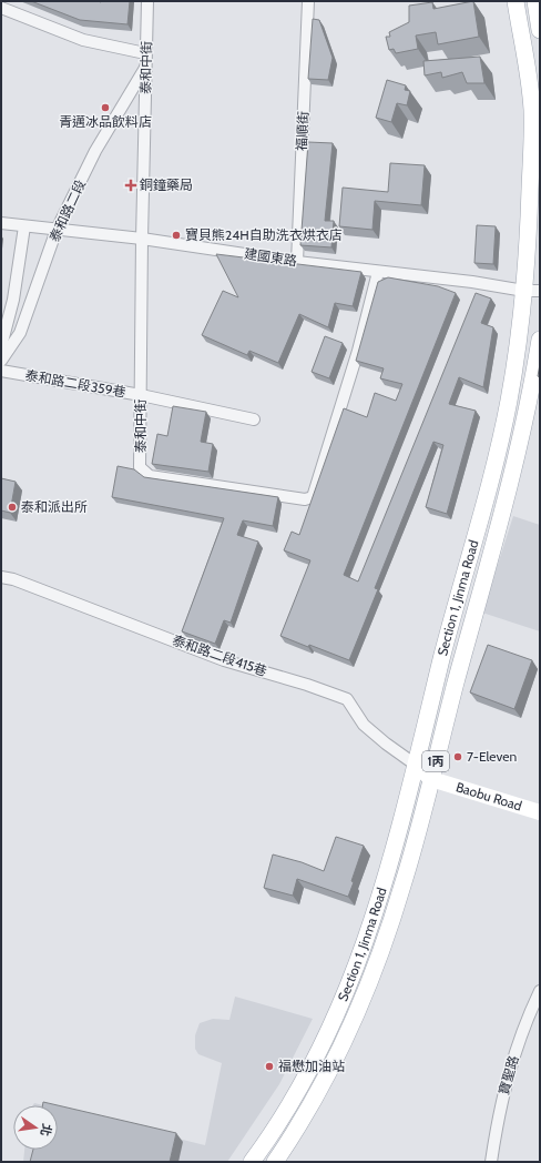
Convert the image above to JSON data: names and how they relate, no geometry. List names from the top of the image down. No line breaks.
{"streets":{"main road":["Section 1, Jinma Road","1丙"],"street":["泰和中街","福順街","泰和路二段","建國東路","泰和路二段359巷","泰和路二段415巷","Baobu Road","寶聖路"]},"crossings":[["泰和中街","泰和路二段"],["泰和中街","建國東路"],["泰和中街","泰和路二段359巷"],["福順街","建國東路"],["泰和路二段","建國東路"],["建國東路","Section 1, Jinma Road"],["Section 1, Jinma Road","泰和路二段415巷"],["Section 1, Jinma Road","Baobu Road"],["泰和路二段415巷","Baobu Road"]],"places":{"other":["青邁冰品飲料店","寶貝熊24H自助洗衣烘衣店","泰和派出所","7-Eleven","福懋加油站"],"health":["銅鐘藥局"]},"north":"right"}
